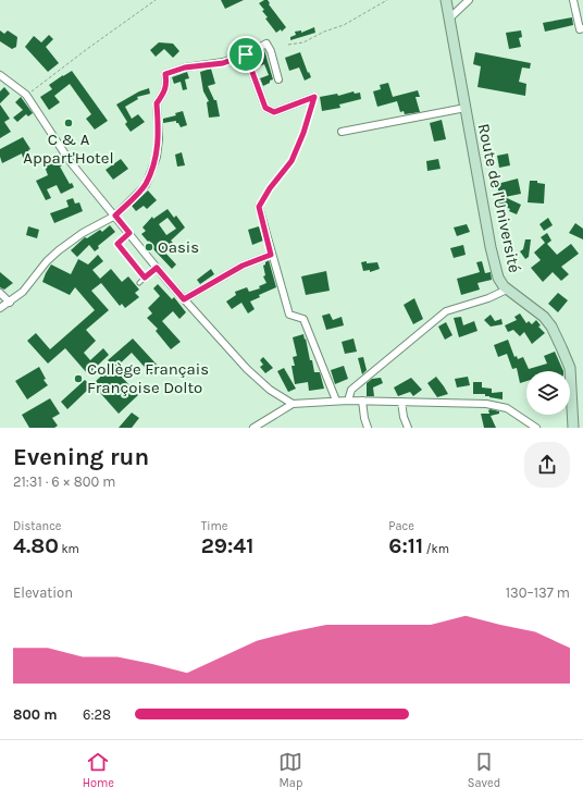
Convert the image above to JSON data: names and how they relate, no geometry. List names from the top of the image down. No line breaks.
{"streets":{"street":["Route de l'Université"]},"places":["C & A Appart'Hotel","Oasis","Collège Français Françoise Dolto"],"page":{"heading":["Evening run","21:31 · 6 × 800 m"],"stats":[["Distance","4.80 km"],["Time","29:41"],["Pace","6:11 /km"]],"chart":["Elevation","130–137 m"],"list":[{"name":"800 m","note":"6:28"}],"tabs":["Home","Map","Saved"]}}
